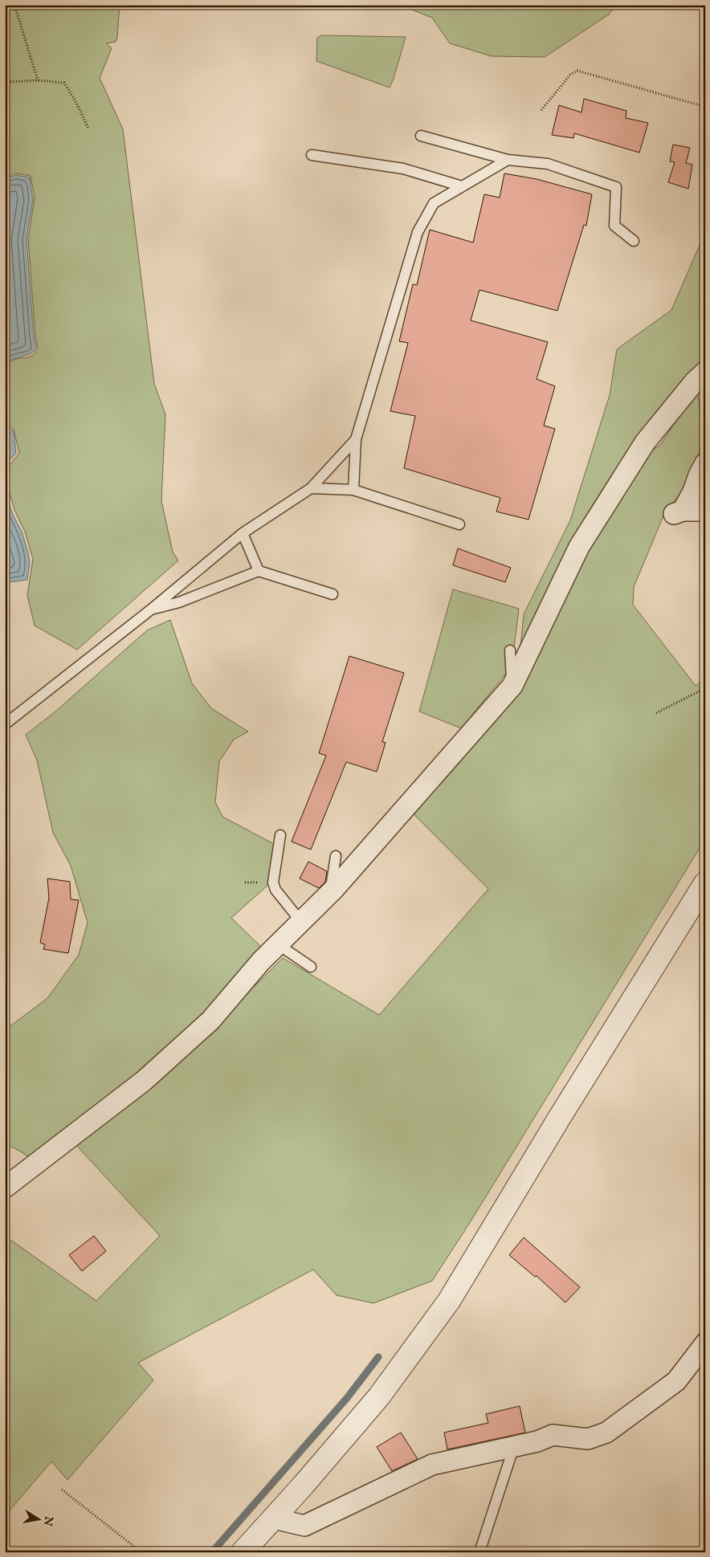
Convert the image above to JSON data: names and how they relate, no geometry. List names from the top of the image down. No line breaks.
{"north":"right"}
